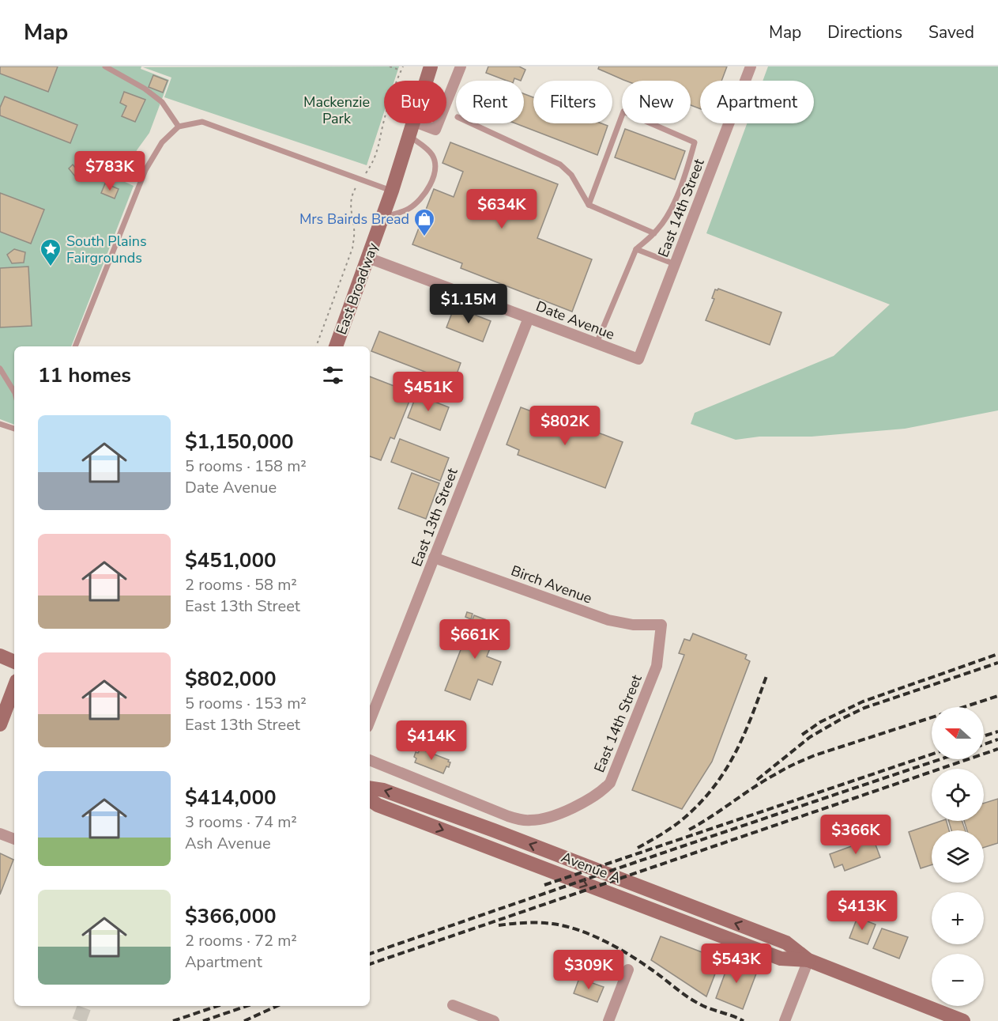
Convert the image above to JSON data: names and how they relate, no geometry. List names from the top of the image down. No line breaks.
{"streets":{"main road":["East Broadway","Avenue A"],"street":["East 14th Street","Date Avenue","East 13th Street","Birch Avenue"]},"crossings":[["East 14th Street","Date Avenue"],["East 14th Street","Birch Avenue"],["East Broadway","Date Avenue"],["Date Avenue","East 13th Street"],["East 13th Street","Birch Avenue"]],"parks":["Mackenzie Park"],"places":{"shop":["Mrs Bairds Bread"],"place":["South Plains Fairgrounds"]},"north":"left","page":{"header":"Map","nav":["Map","Directions","Saved"],"chip":["Buy","Rent","Filters","New","Apartment"],"price":["$783K","$634K","$1.15M","$451K","$802K","$661K","$414K","$366K","$413K","$543K","$309K"],"heading":"11 homes","list":[{"name":"$1,150,000","note":"5 rooms · 158 m² · Date Avenue"},{"name":"$451,000","note":"2 rooms · 58 m² · East 13th Street"},{"name":"$802,000","note":"5 rooms · 153 m² · East 13th Street"},{"name":"$414,000","note":"3 rooms · 74 m² · Ash Avenue"},{"name":"$366,000","note":"2 rooms · 72 m² · Apartment"}],"map_buttons":["+","−"]}}
